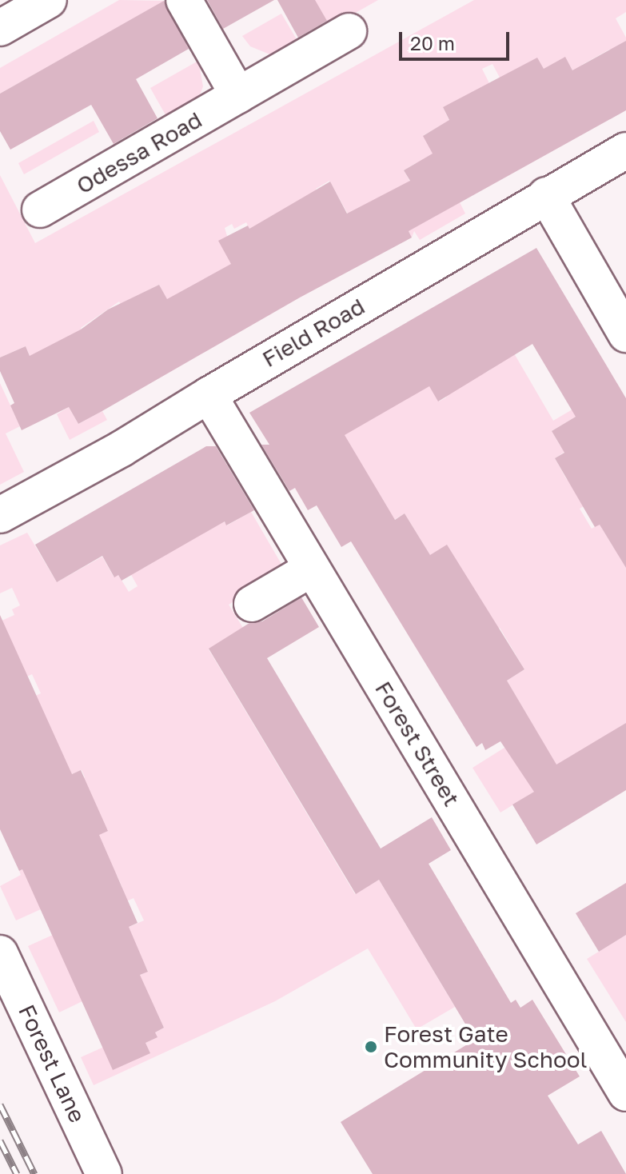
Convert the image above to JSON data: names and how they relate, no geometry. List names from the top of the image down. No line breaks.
{"streets":{"street":["Odessa Road","Field Road","Forest Street","Forest Lane"]},"crossings":[["Field Road","Forest Street"]],"places":["Forest Gate Community School"],"scale_bar":"20 m"}
